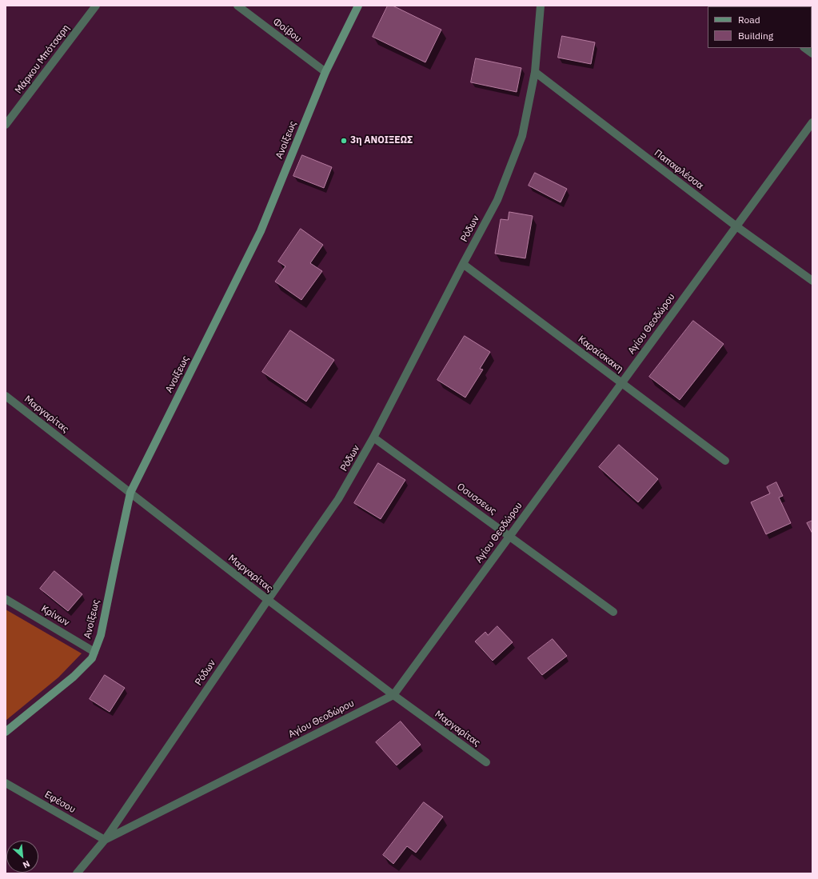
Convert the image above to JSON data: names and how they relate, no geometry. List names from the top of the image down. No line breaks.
{"streets":{"street":["Φοίβου","Μάρκου Μπότσαρη","Ανοίξεως","Παπαφλέσσα","Ρόδων","Αγίου Θεοδώρου","Καραϊσκακη","Μαργαρίτας","Οσυσσεως","Κρίνων","Εφέσου"]},"crossings":[["Φοίβου","Ανοίξεως"],["Ανοίξεως","Μαργαρίτας"],["Ανοίξεως","Κρίνων"],["Παπαφλέσσα","Ρόδων"],["Παπαφλέσσα","Αγίου Θεοδώρου"],["Ρόδων","Αγίου Θεοδώρου"],["Ρόδων","Καραϊσκακη"],["Ρόδων","Μαργαρίτας"],["Ρόδων","Οσυσσεως"],["Ρόδων","Εφέσου"],["Αγίου Θεοδώρου","Καραϊσκακη"],["Αγίου Θεοδώρου","Μαργαρίτας"],["Αγίου Θεοδώρου","Οσυσσεως"],["Αγίου Θεοδώρου","Εφέσου"]],"places":["3η ΑΝΟΙΞΕΩΣ"],"legend":["Road","Building"],"north":"bottom right"}
